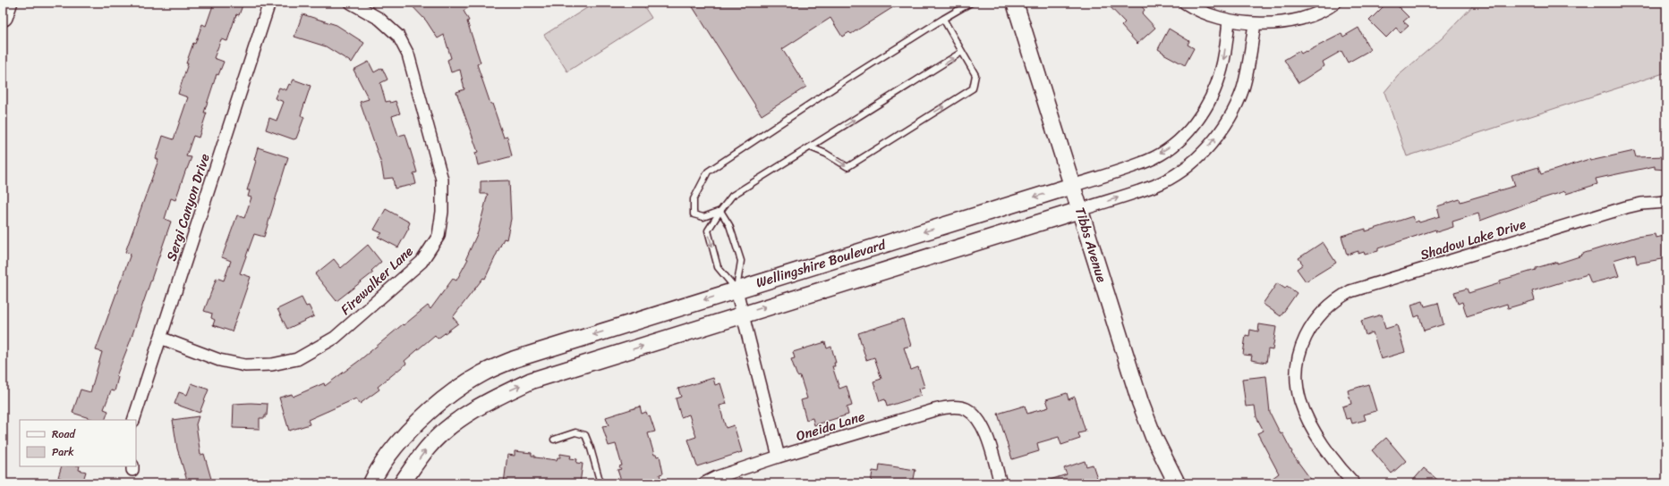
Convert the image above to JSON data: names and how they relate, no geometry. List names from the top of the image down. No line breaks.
{"streets":{"street":["Sergi Canyon Drive","Shadow Lake Drive","Tibbs Avenue","Wellingshire Boulevard","Firewalker Lane","Oneida Lane"]},"crossings":[["Sergi Canyon Drive","Firewalker Lane"],["Tibbs Avenue","Wellingshire Boulevard"]],"legend":["Road","Park"]}
